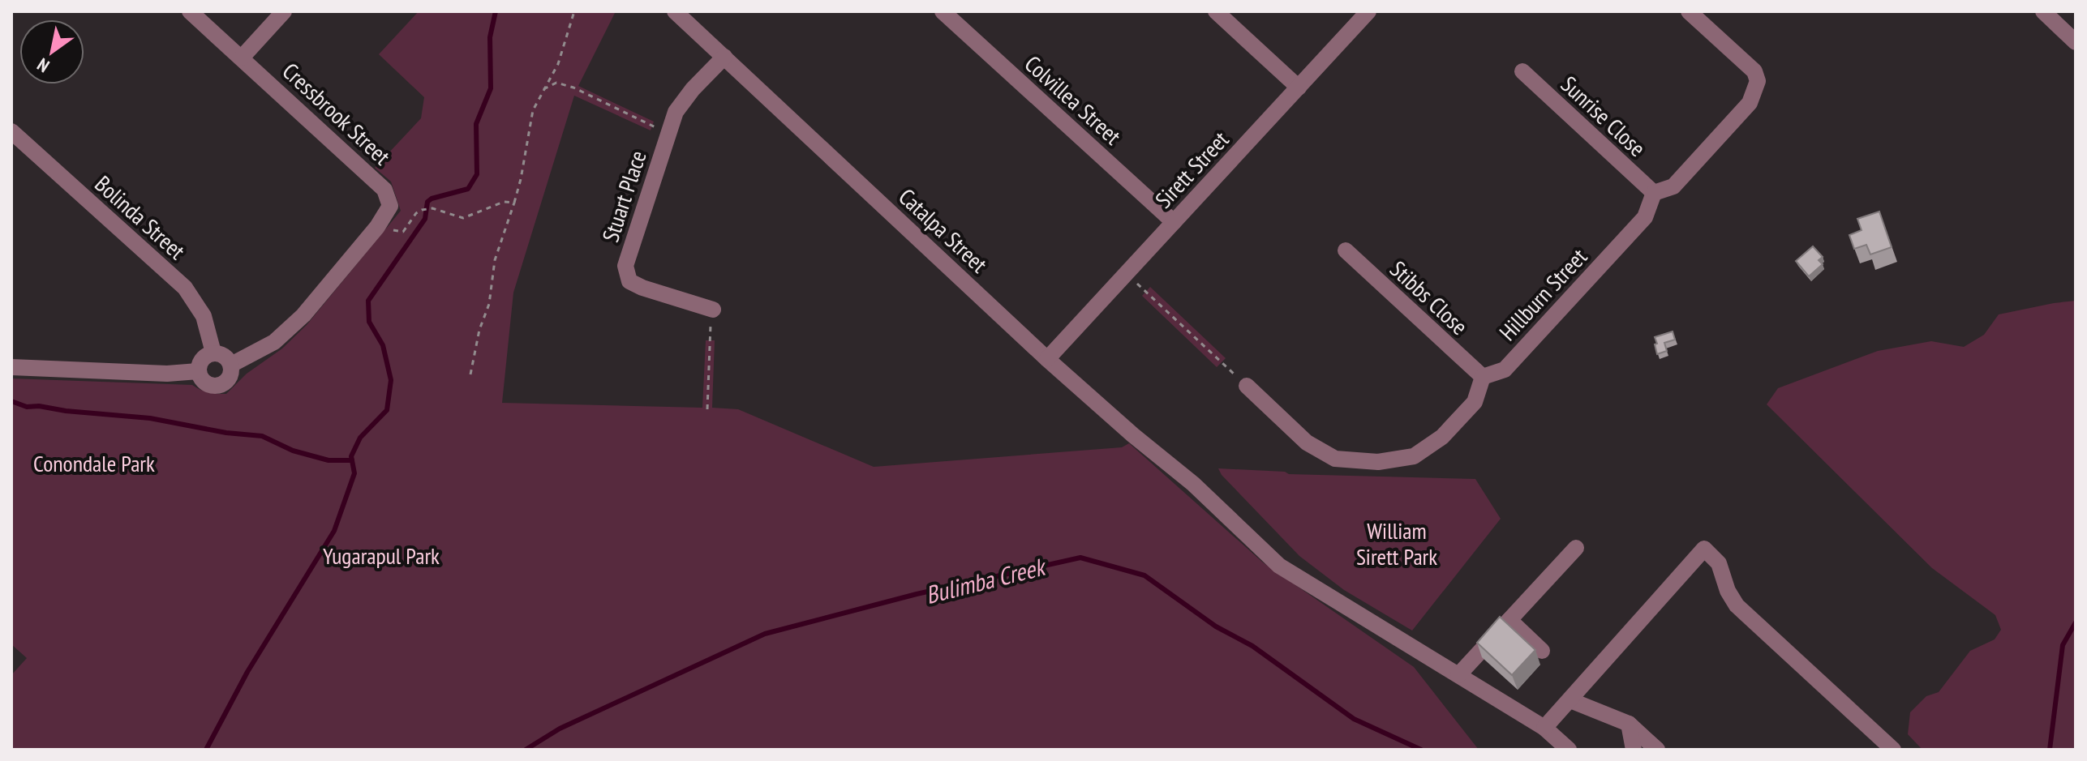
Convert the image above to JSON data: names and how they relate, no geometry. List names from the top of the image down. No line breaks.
{"streets":{"street":["Colvillea Street","Cressbrook Street","Sunrise Close","Sirett Street","Stuart Place","Bolinda Street","Catalpa Street","Hillburn Street","Stibbs Close"]},"crossings":[["Colvillea Street","Sirett Street"],["Cressbrook Street","Bolinda Street"],["Sunrise Close","Hillburn Street"],["Sirett Street","Catalpa Street"],["Stuart Place","Catalpa Street"],["Hillburn Street","Stibbs Close"]],"water":["Bulimba Creek"],"parks":["Conondale Park","William Sirett Park","Yugarapul Park"],"north":"bottom left"}
